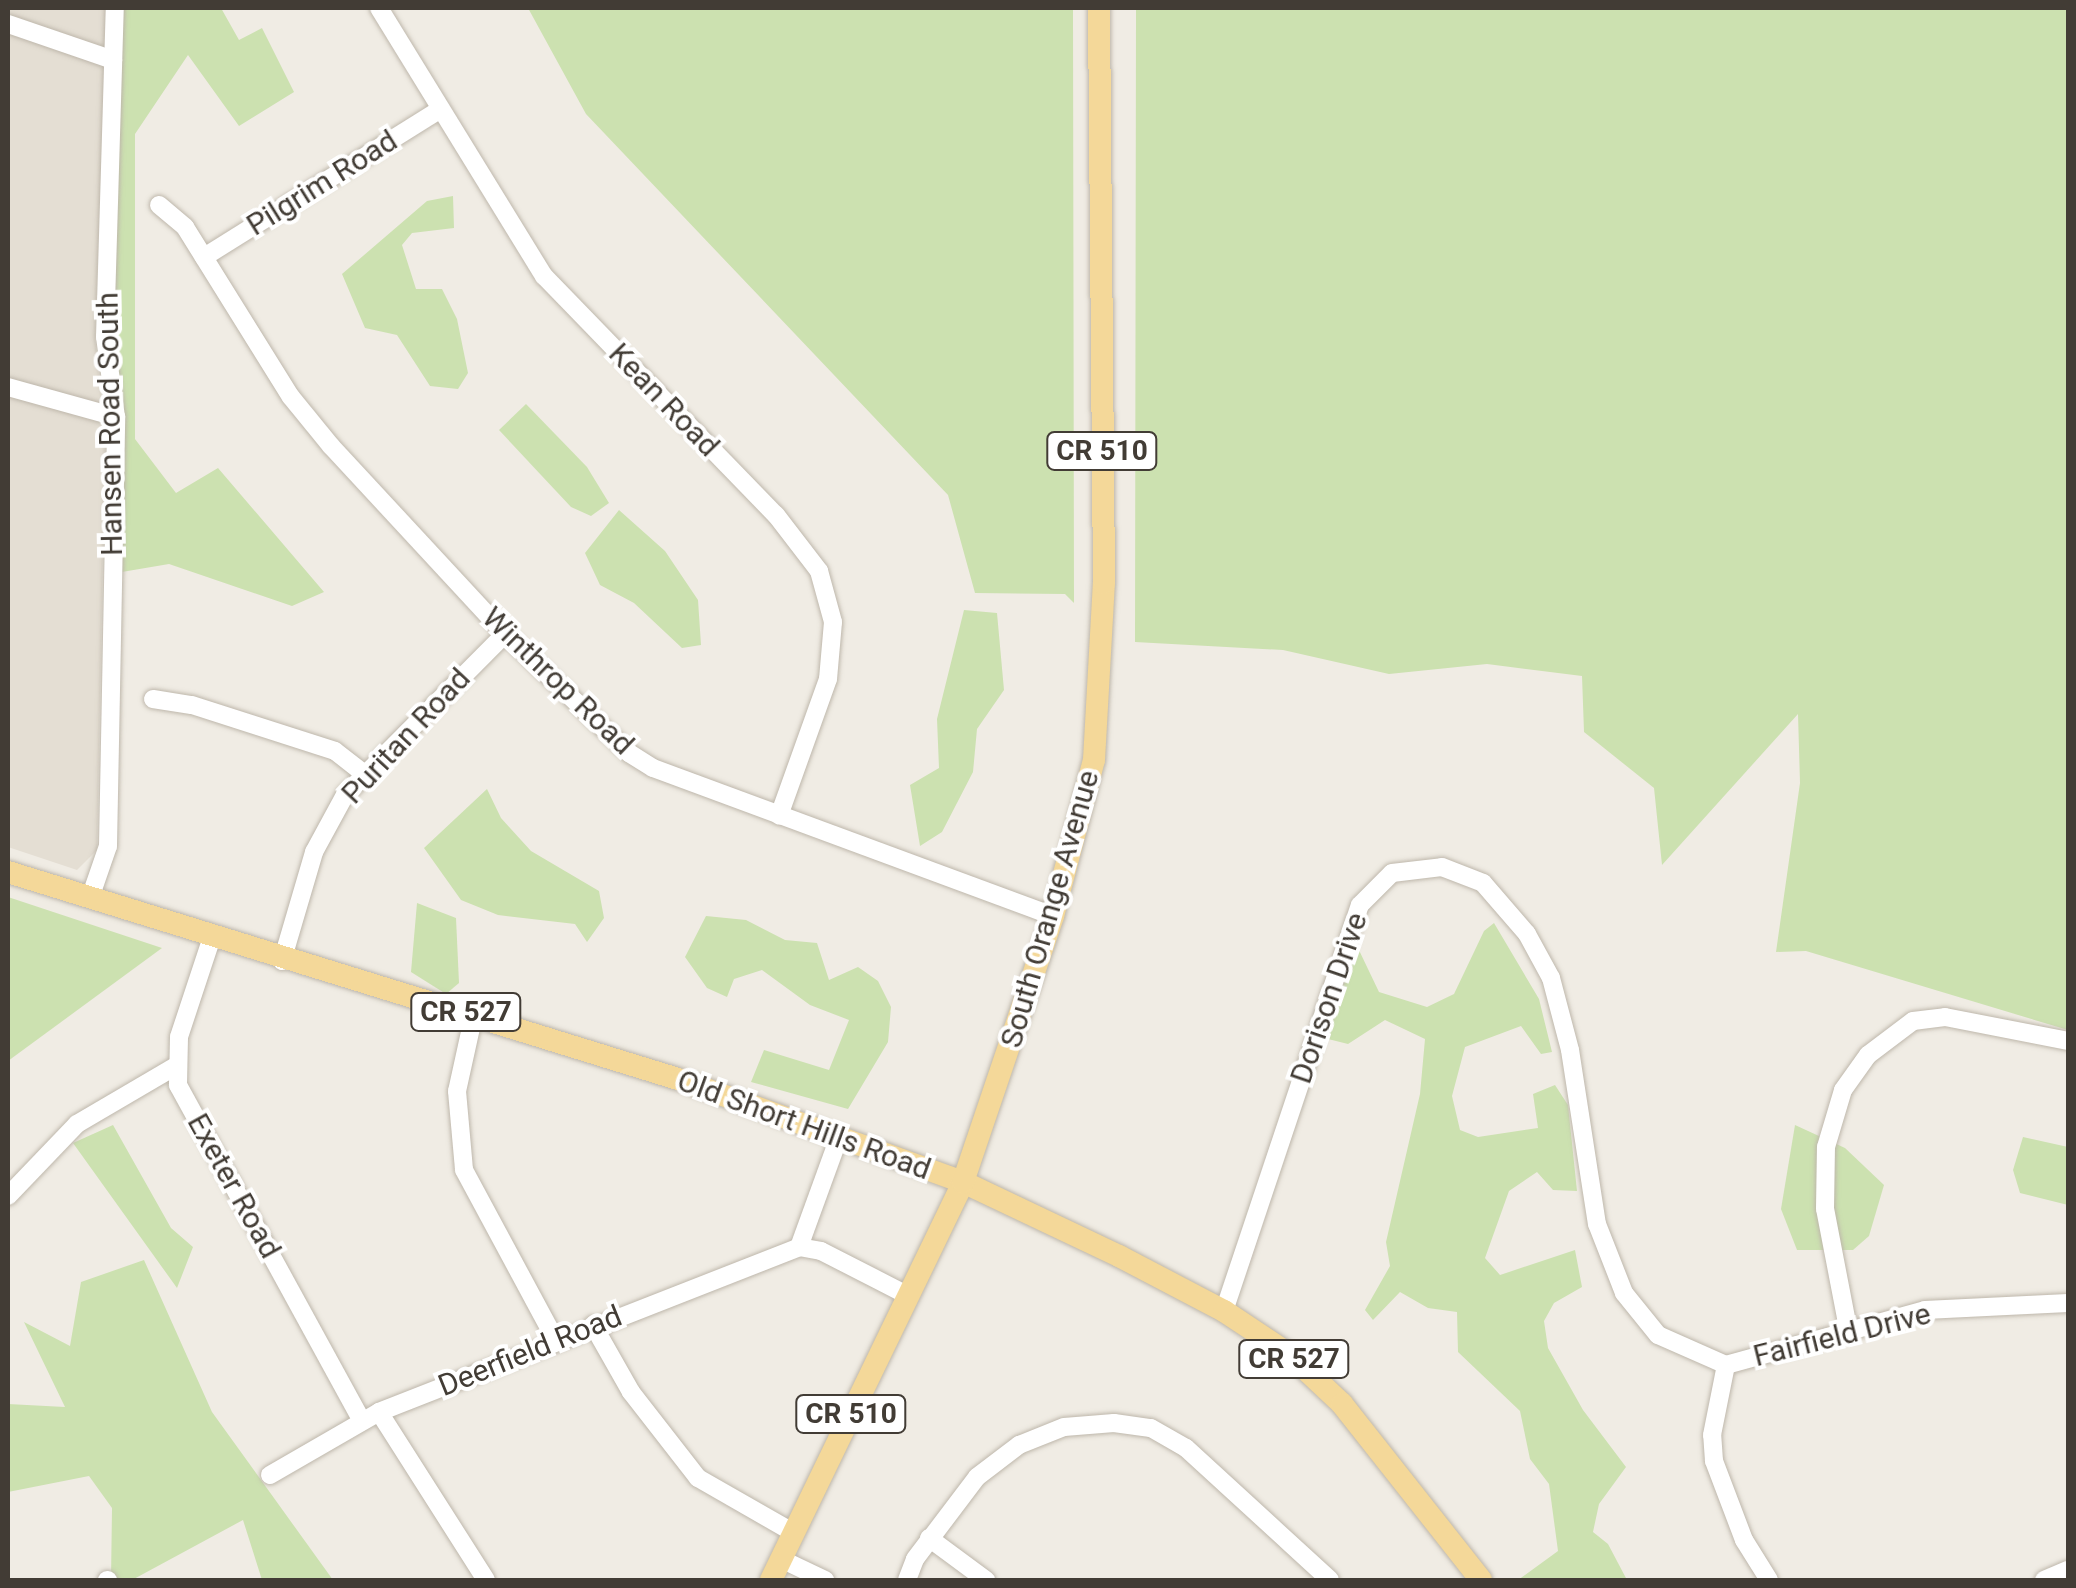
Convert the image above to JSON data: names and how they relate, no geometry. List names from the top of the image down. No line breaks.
{"streets":{"main road":["CR 510","South Orange Avenue","CR 527","Old Short Hills Road"],"street":["Pilgrim Road","Kean Road","Hansen Road South","Winthrop Road","Puritan Road","Dorison Drive","Exeter Road","Fairfield Drive","Deerfield Road"]},"crossings":[["Pilgrim Road","Kean Road"],["Pilgrim Road","Winthrop Road"],["Kean Road","Winthrop Road"],["Hansen Road South","Old Short Hills Road"],["Winthrop Road","Puritan Road"],["Winthrop Road","South Orange Avenue"],["Puritan Road","Old Short Hills Road"],["South Orange Avenue","Old Short Hills Road"],["Dorison Drive","Old Short Hills Road"],["Dorison Drive","Fairfield Drive"],["Exeter Road","Deerfield Road"]]}
